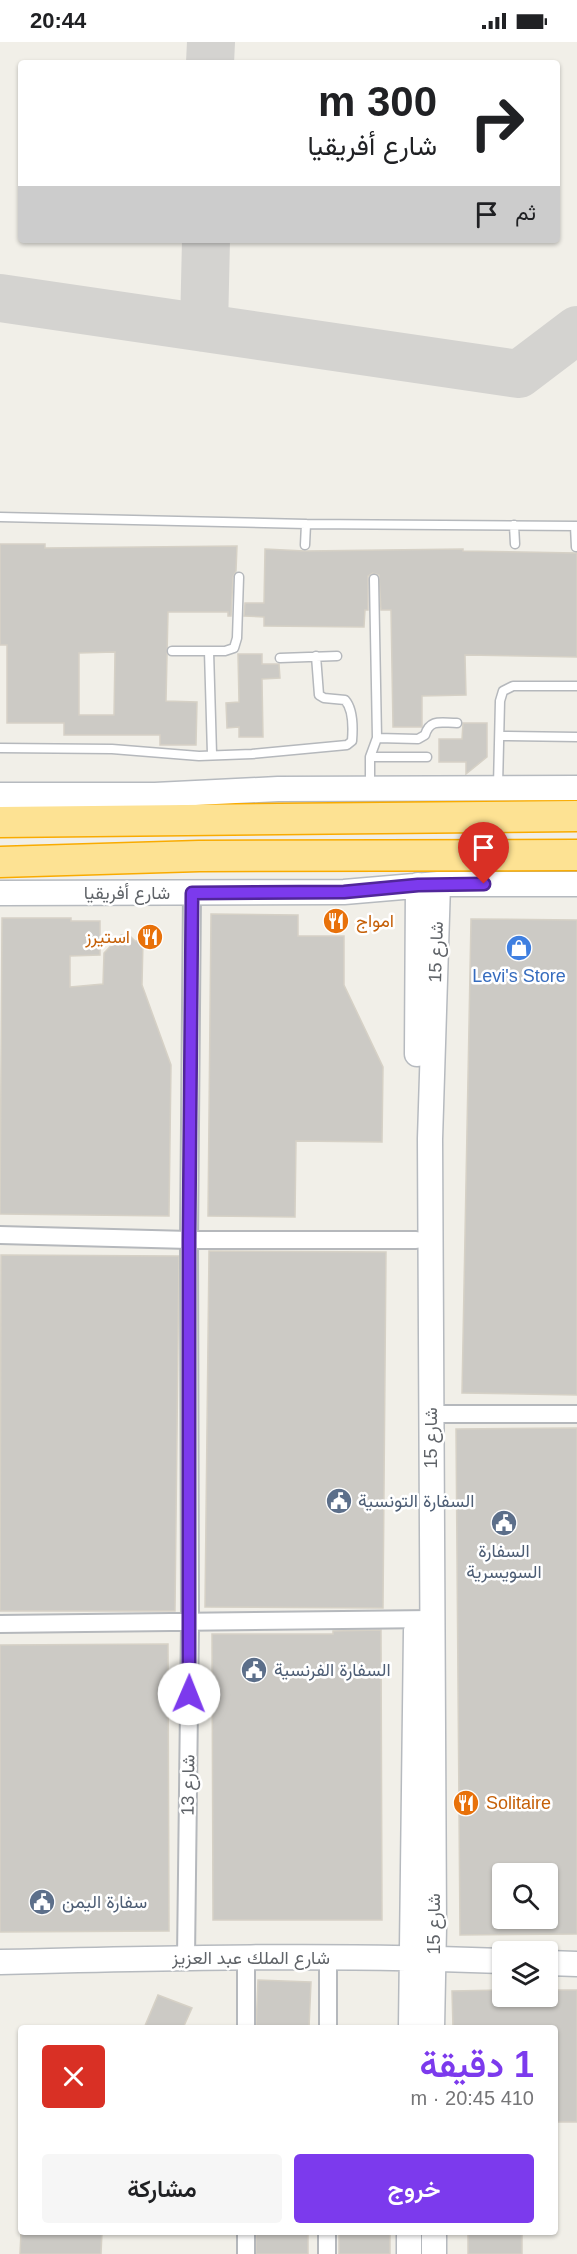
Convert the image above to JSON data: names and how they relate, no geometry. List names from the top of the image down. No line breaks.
{"streets":{"highway":["شارع أفريقيا"],"street":["شارع 15","شارع 13","شارع الملك عبد العزيز"]},"crossings":[["شارع أفريقيا","شارع 15"],["شارع أفريقيا","شارع 13"],["شارع 15","شارع الملك عبد العزيز"],["شارع 13","شارع الملك عبد العزيز"]],"places":{"restaurant":["امواج","استيرز","Solitaire"],"shop":["Levi's Store"],"public building":["السفارة التونسية","السفارة السويسرية","السفارة الفرنسية","سفارة اليمن"]},"page":{"status":"20:44","turn":["300 m","شارع أفريقيا"],"then":"ثم","heading":["1 دقيقة","410 m · 20:45"],"buttons":["خروج","مشاركة"]}}
